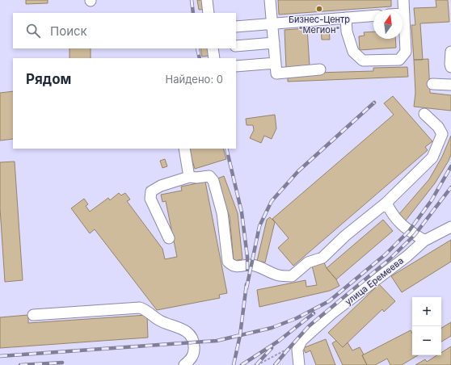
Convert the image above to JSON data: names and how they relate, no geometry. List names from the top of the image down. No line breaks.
{"streets":{"street":["улица Еремеева"]},"places":["Бизнес-Центр \"Мегион\""],"north":"top","page":{"search":"Поиск","heading":["Рядом","Найдено: 0"],"map_buttons":["+","−"]}}
